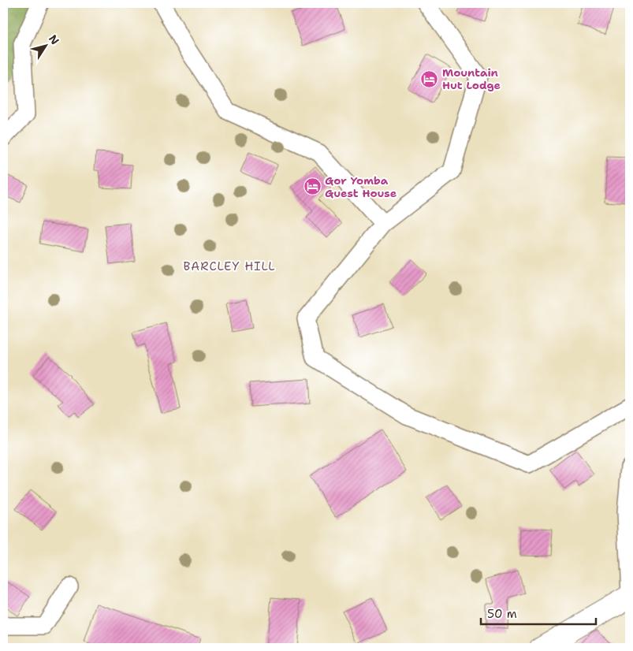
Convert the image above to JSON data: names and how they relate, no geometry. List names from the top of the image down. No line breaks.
{"districts":["BARCLEY HILL"],"places":{"hotel":["Mountain Hut Lodge","Gor Yomba Guest House"]},"scale_bar":"50 m","north":"top right"}
